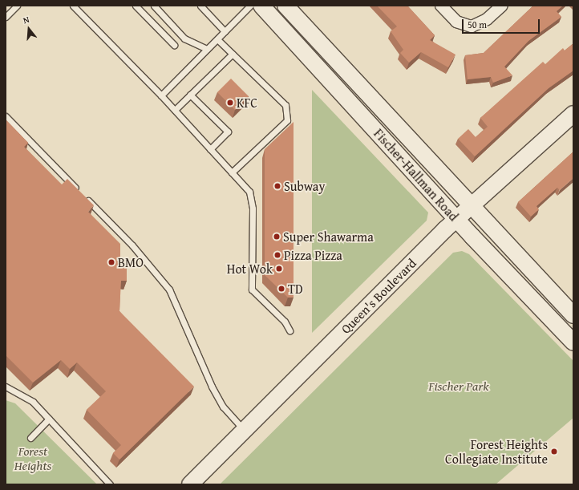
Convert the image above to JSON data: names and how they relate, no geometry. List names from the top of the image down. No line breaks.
{"streets":{"main road":["Fischer-Hallman Road","Queen's Boulevard"]},"crossings":[["Fischer-Hallman Road","Queen's Boulevard"]],"parks":["Fischer Park","Forest Heights"],"places":["KFC","Subway","Super Shawarma","Pizza Pizza","BMO","Hot Wok","TD","Forest Heights Collegiate Institute"],"scale_bar":"50 m","north":"top"}
